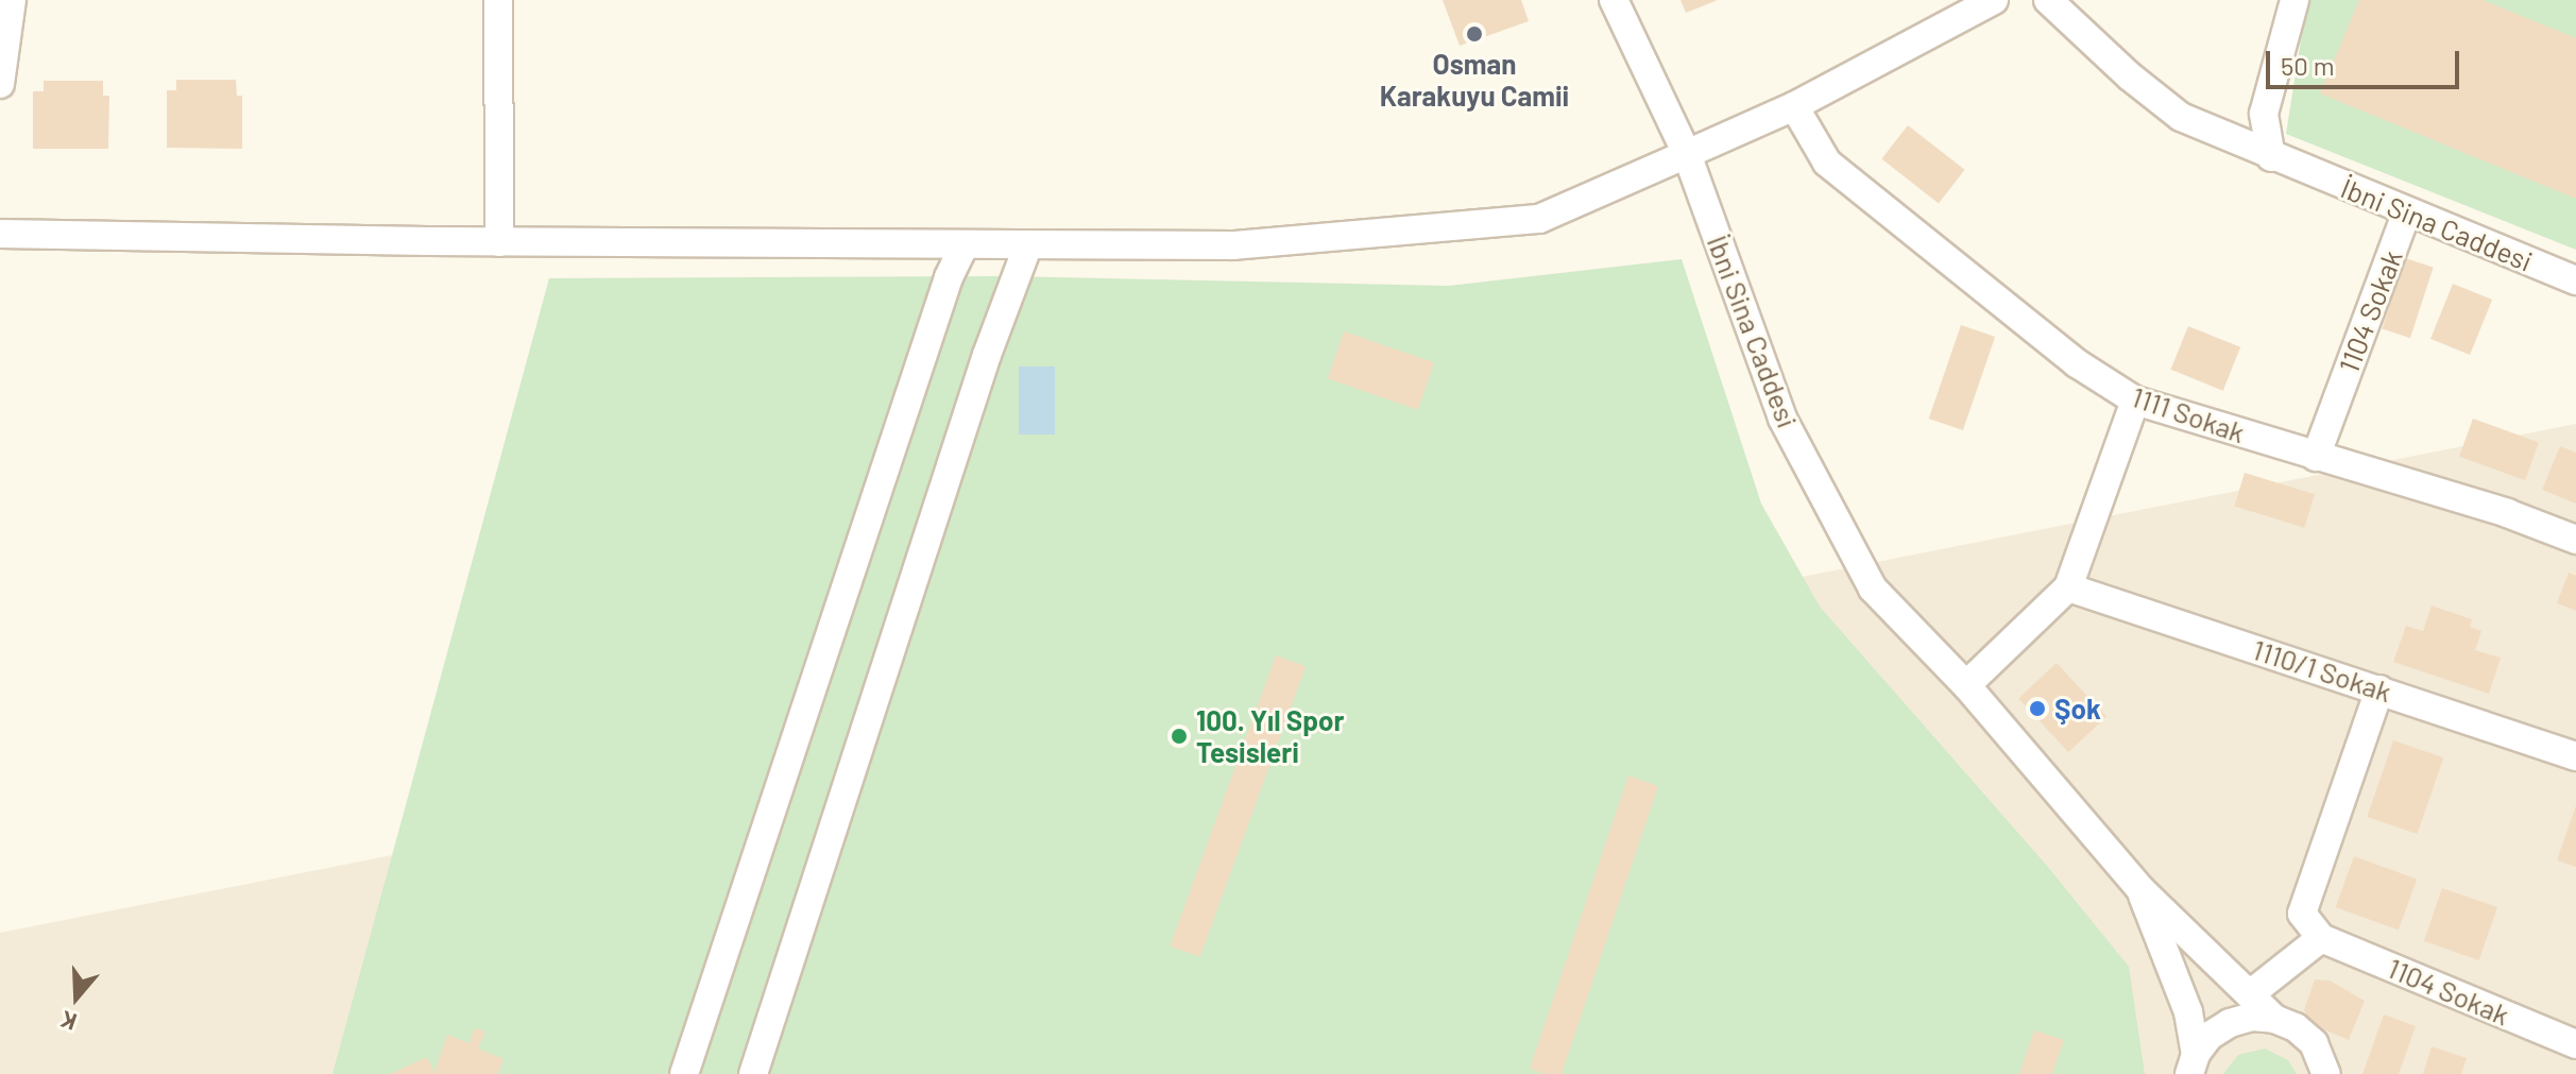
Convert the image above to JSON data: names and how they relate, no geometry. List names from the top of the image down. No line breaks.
{"streets":{"street":["İbni Sina Caddesi","1104 Sokak","1111 Sokak","1110/1 Sokak"]},"crossings":[["İbni Sina Caddesi","1104 Sokak"],["1104 Sokak","1111 Sokak"]],"places":["Osman Karakuyu Camii","Şok","100. Yıl Spor Tesisleri"],"scale_bar":"50 m","north":"bottom"}
